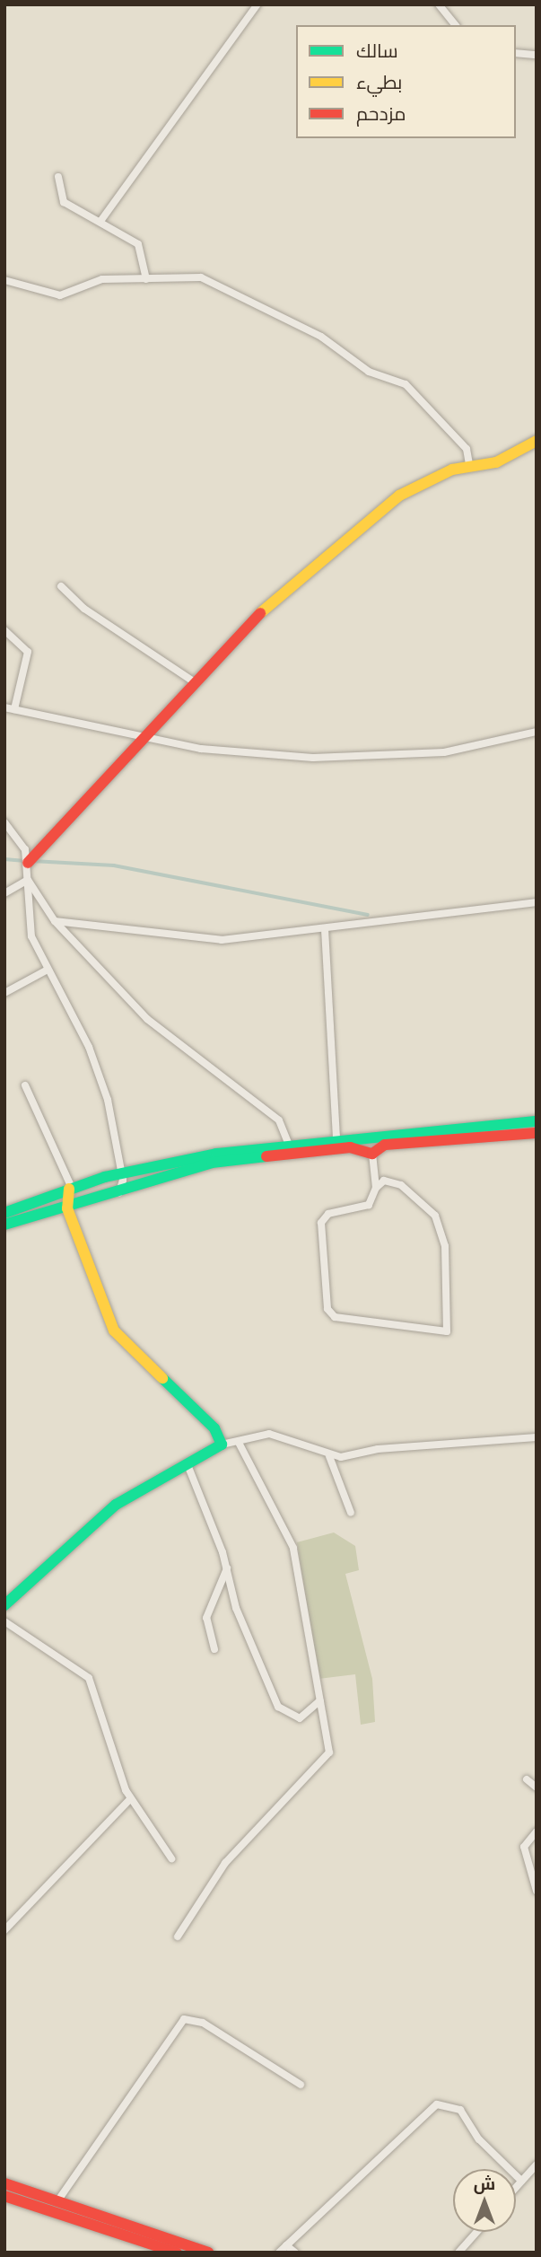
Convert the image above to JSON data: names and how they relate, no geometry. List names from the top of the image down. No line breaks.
{"legend":["سالك","بطيء","مزدحم"],"north":"top"}
